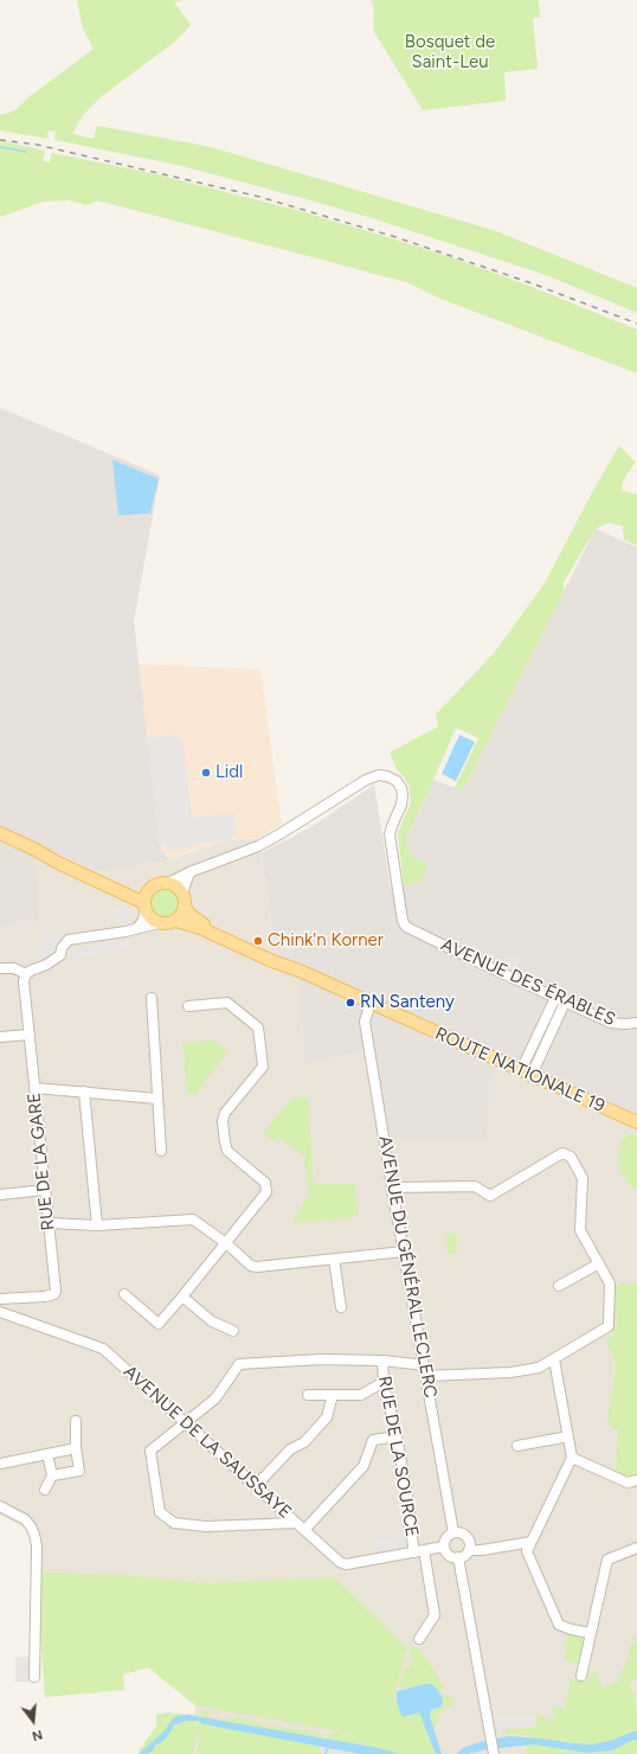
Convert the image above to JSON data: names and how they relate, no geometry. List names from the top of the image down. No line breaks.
{"streets":{"main road":["ROUTE NATIONALE 19"],"street":["AVENUE DES ÉRABLES","RUE DE LA GARE","AVENUE DU GÉNÉRAL LECLERC","AVENUE DE LA SAUSSAYE","RUE DE LA SOURCE"]},"crossings":[["AVENUE DES ÉRABLES","ROUTE NATIONALE 19"],["ROUTE NATIONALE 19","AVENUE DU GÉNÉRAL LECLERC"],["AVENUE DE LA SAUSSAYE","RUE DE LA SOURCE"]],"parks":["Bosquet de Saint-Leu"],"places":["Lidl","Chink'n Korner","RN Santeny"],"north":"bottom"}
